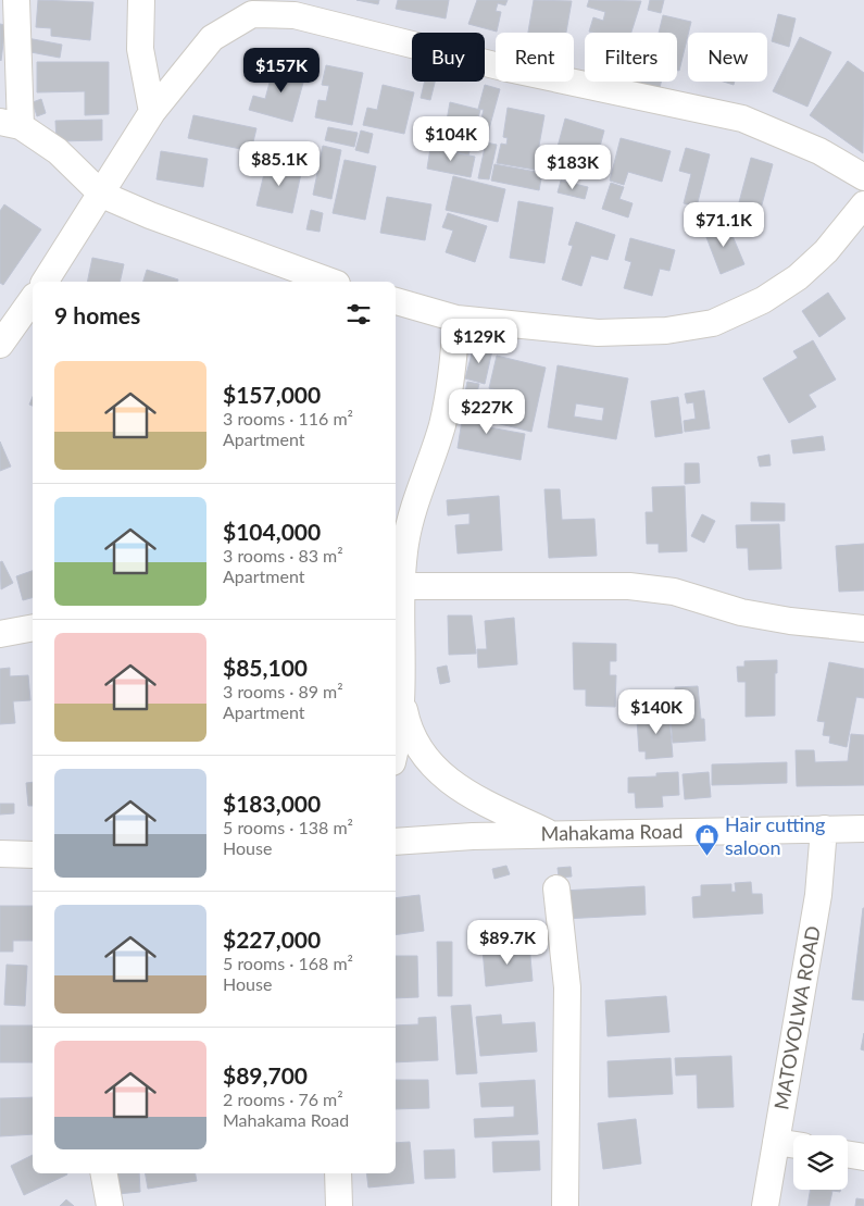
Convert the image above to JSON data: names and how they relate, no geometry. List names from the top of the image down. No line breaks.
{"streets":{"street":["Mahakama Road","MATOVOLWA ROAD"]},"crossings":[["Mahakama Road","MATOVOLWA ROAD"]],"places":{"shop":["Hair cutting saloon"]},"page":{"chip":["Buy","Rent","Filters","New"],"price":["$157K","$104K","$85.1K","$183K","$71.1K","$129K","$227K","$140K","$89.7K"],"heading":"9 homes","list":[{"name":"$157,000","note":"3 rooms · 116 m² · Apartment"},{"name":"$104,000","note":"3 rooms · 83 m² · Apartment"},{"name":"$85,100","note":"3 rooms · 89 m² · Apartment"},{"name":"$183,000","note":"5 rooms · 138 m² · House"},{"name":"$227,000","note":"5 rooms · 168 m² · House"},{"name":"$89,700","note":"2 rooms · 76 m² · Mahakama Road"}]}}
